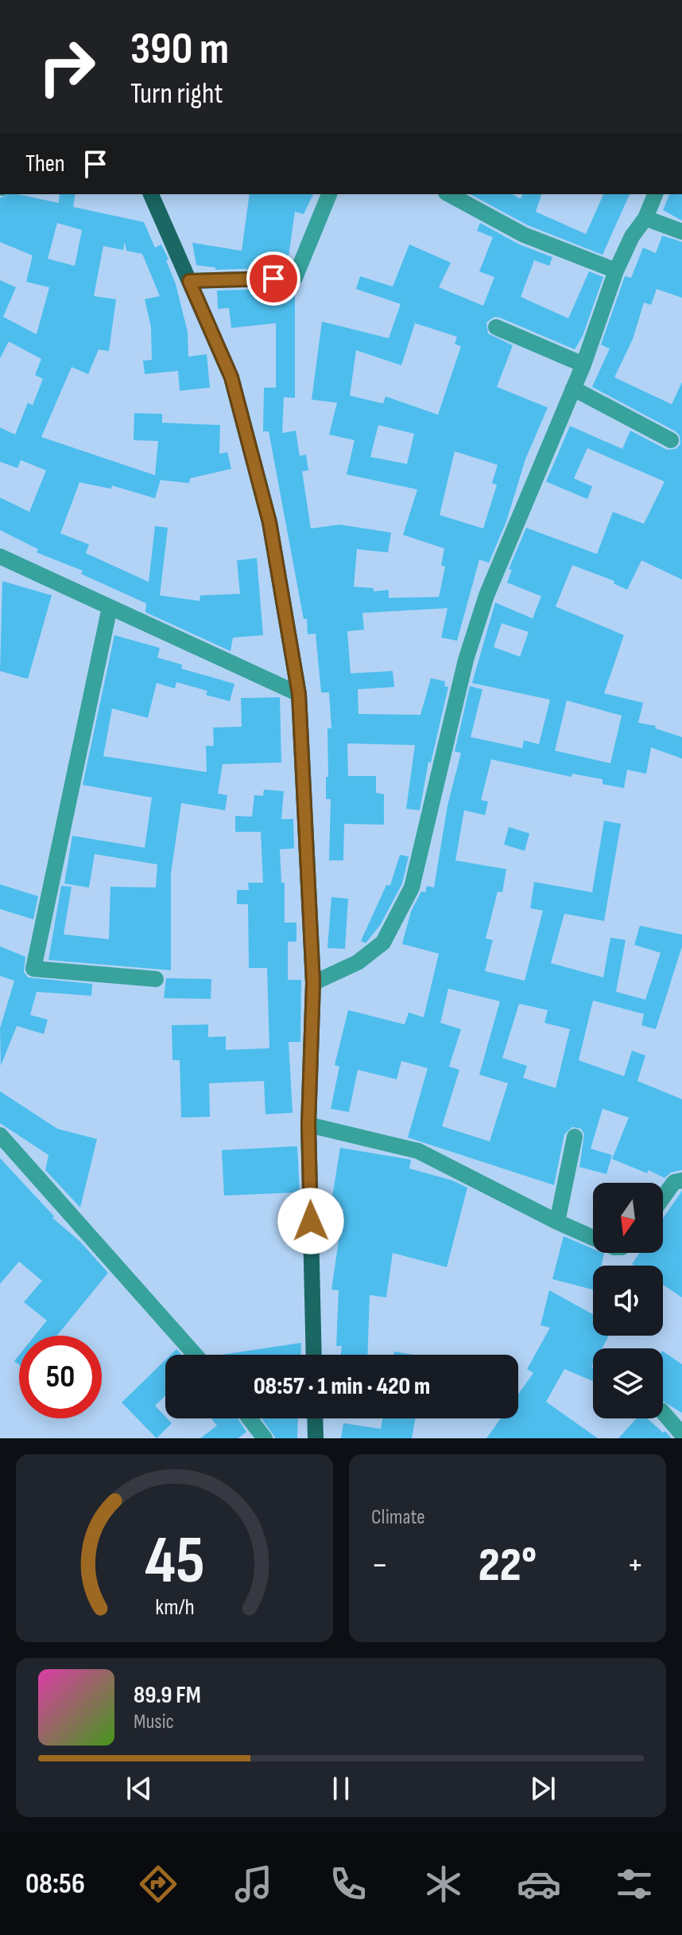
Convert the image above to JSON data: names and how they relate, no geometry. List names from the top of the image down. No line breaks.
{"north":"bottom","page":{"turn":["390 m","Turn right"],"then":"Then","limit":"50","trip":"08:57 · 1 min · 420 m","tile":"Climate","heat":["−","22°","+"],"song":["89.9 FM","Music"],"tabs":"08:56","gauge":["45","km/h"]}}
